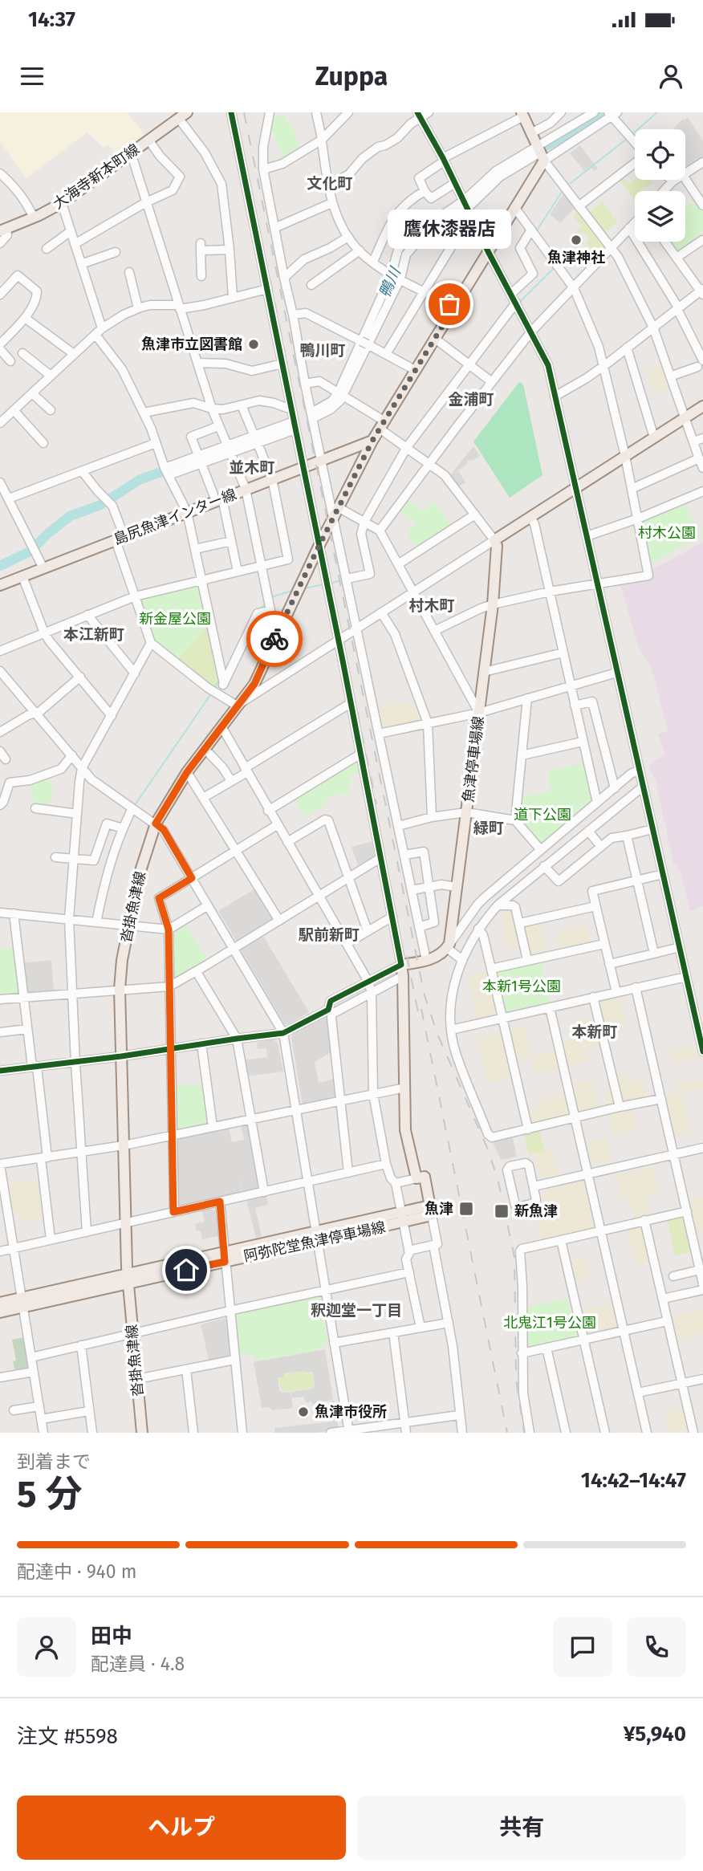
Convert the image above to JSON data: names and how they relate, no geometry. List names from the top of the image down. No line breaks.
{"streets":{"main road":["大海寺新本町線","島尻魚津インター線","魚津停車場線","沓掛魚津線","阿弥陀堂魚津停車場線"]},"crossings":[["島尻魚津インター線","沓掛魚津線"],["沓掛魚津線","阿弥陀堂魚津停車場線"]],"districts":["文化町","鴨川町","金浦町","並木町","村木町","本江新町","緑町","駅前新町","本新町","釈迦堂一丁目"],"water":["鴨川"],"parks":["村木公園","新金屋公園","道下公園","本新1号公園","北鬼江1号公園"],"places":{"other":["魚津神社","鷹休漆器店","魚津市立図書館","魚津市役所"],"transit":["魚津","新魚津"]},"page":{"status":"14:37","header":"Zuppa","bubble":"鷹休漆器店","heading":["5 分","到着まで","14:42–14:47"],"panel":["田中","配達員 · 4.8","注文 #5598","¥5,940"],"bar":"配達中 · 940 m","buttons":["ヘルプ","共有"]}}
